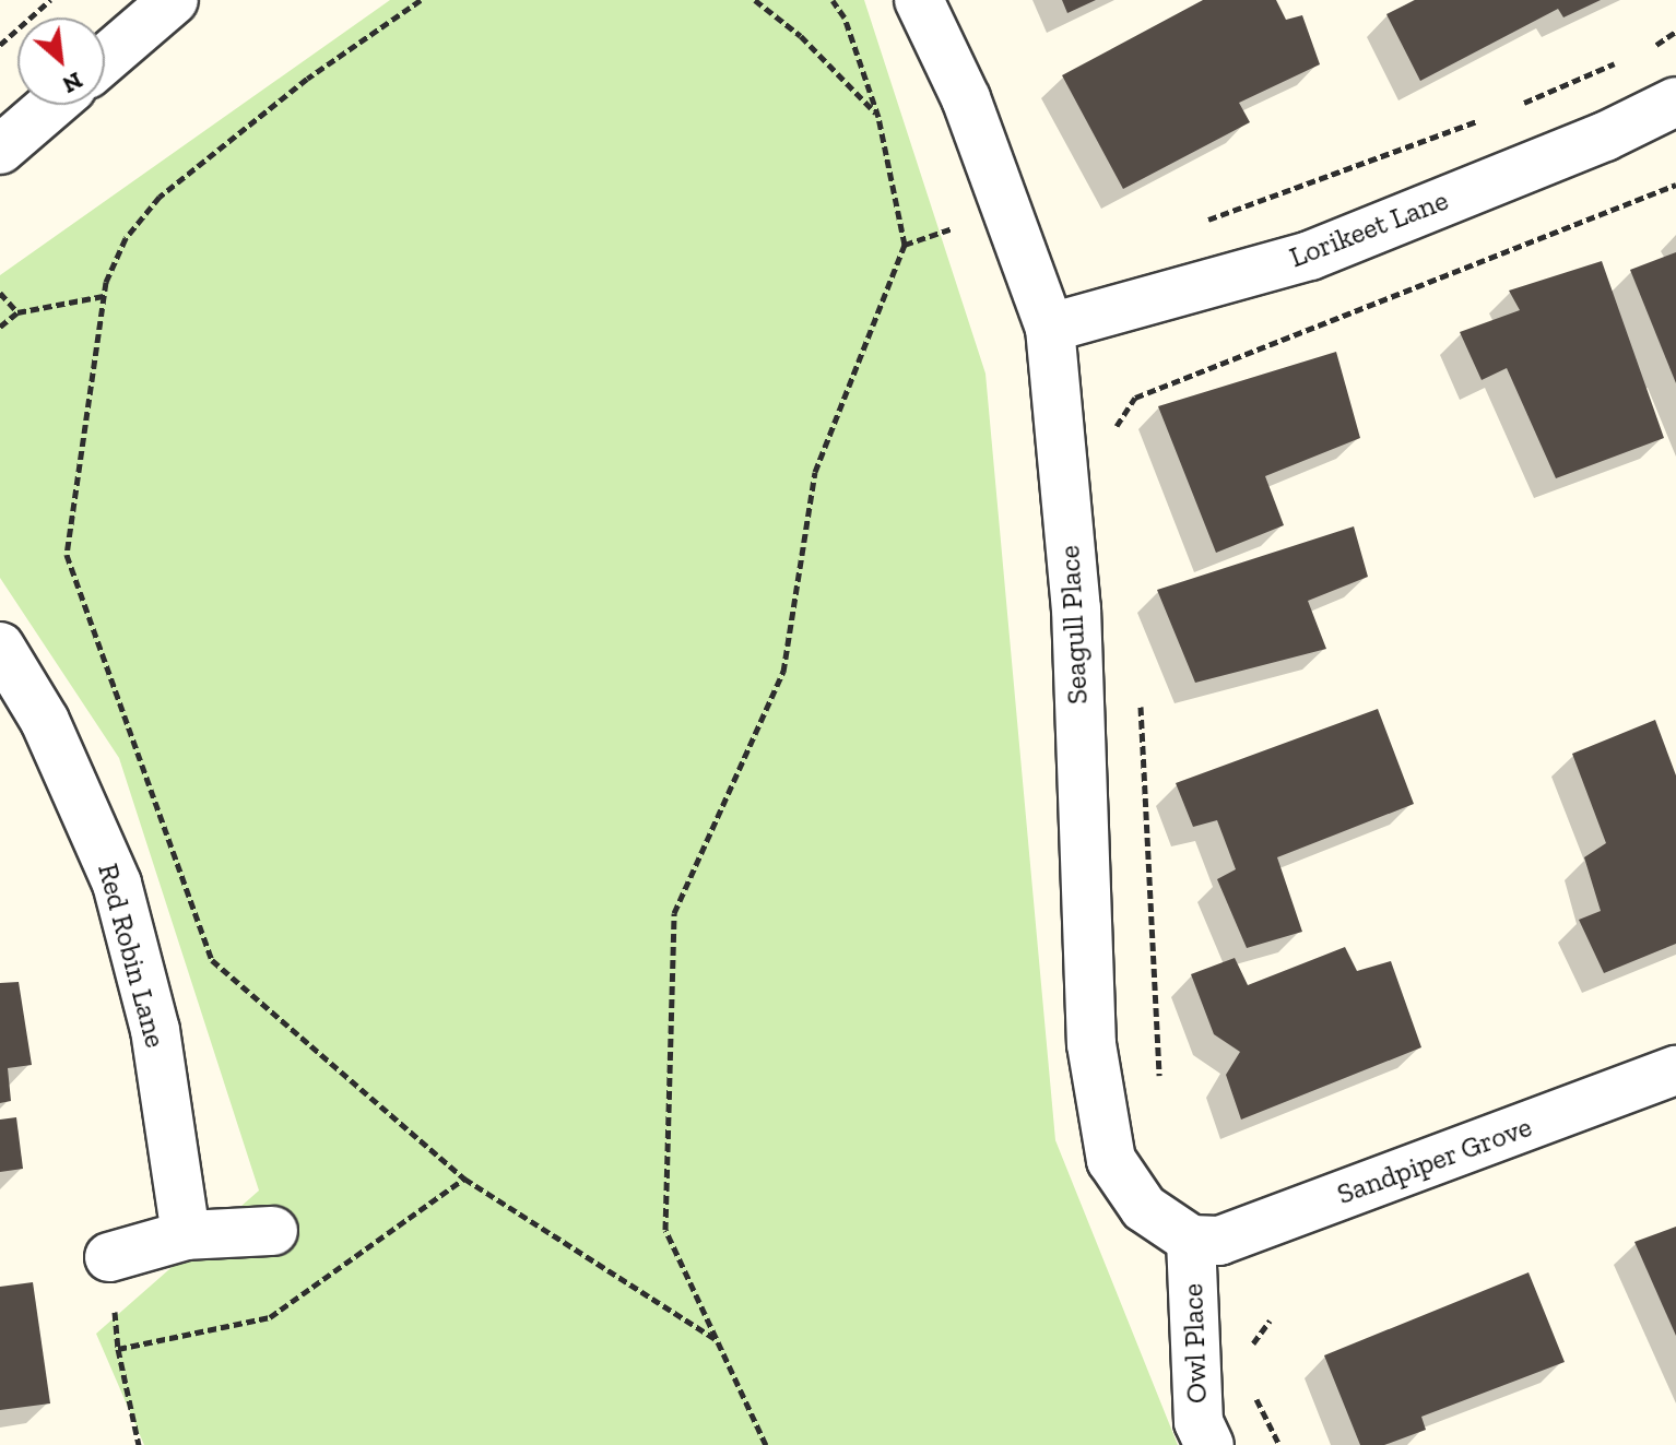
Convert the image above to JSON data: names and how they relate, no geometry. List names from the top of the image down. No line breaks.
{"streets":{"street":["Lorikeet Lane","Seagull Place","Red Robin Lane","Sandpiper Grove","Owl Place"]},"crossings":[["Lorikeet Lane","Seagull Place"],["Seagull Place","Sandpiper Grove"],["Seagull Place","Owl Place"],["Sandpiper Grove","Owl Place"]],"north":"bottom right"}
